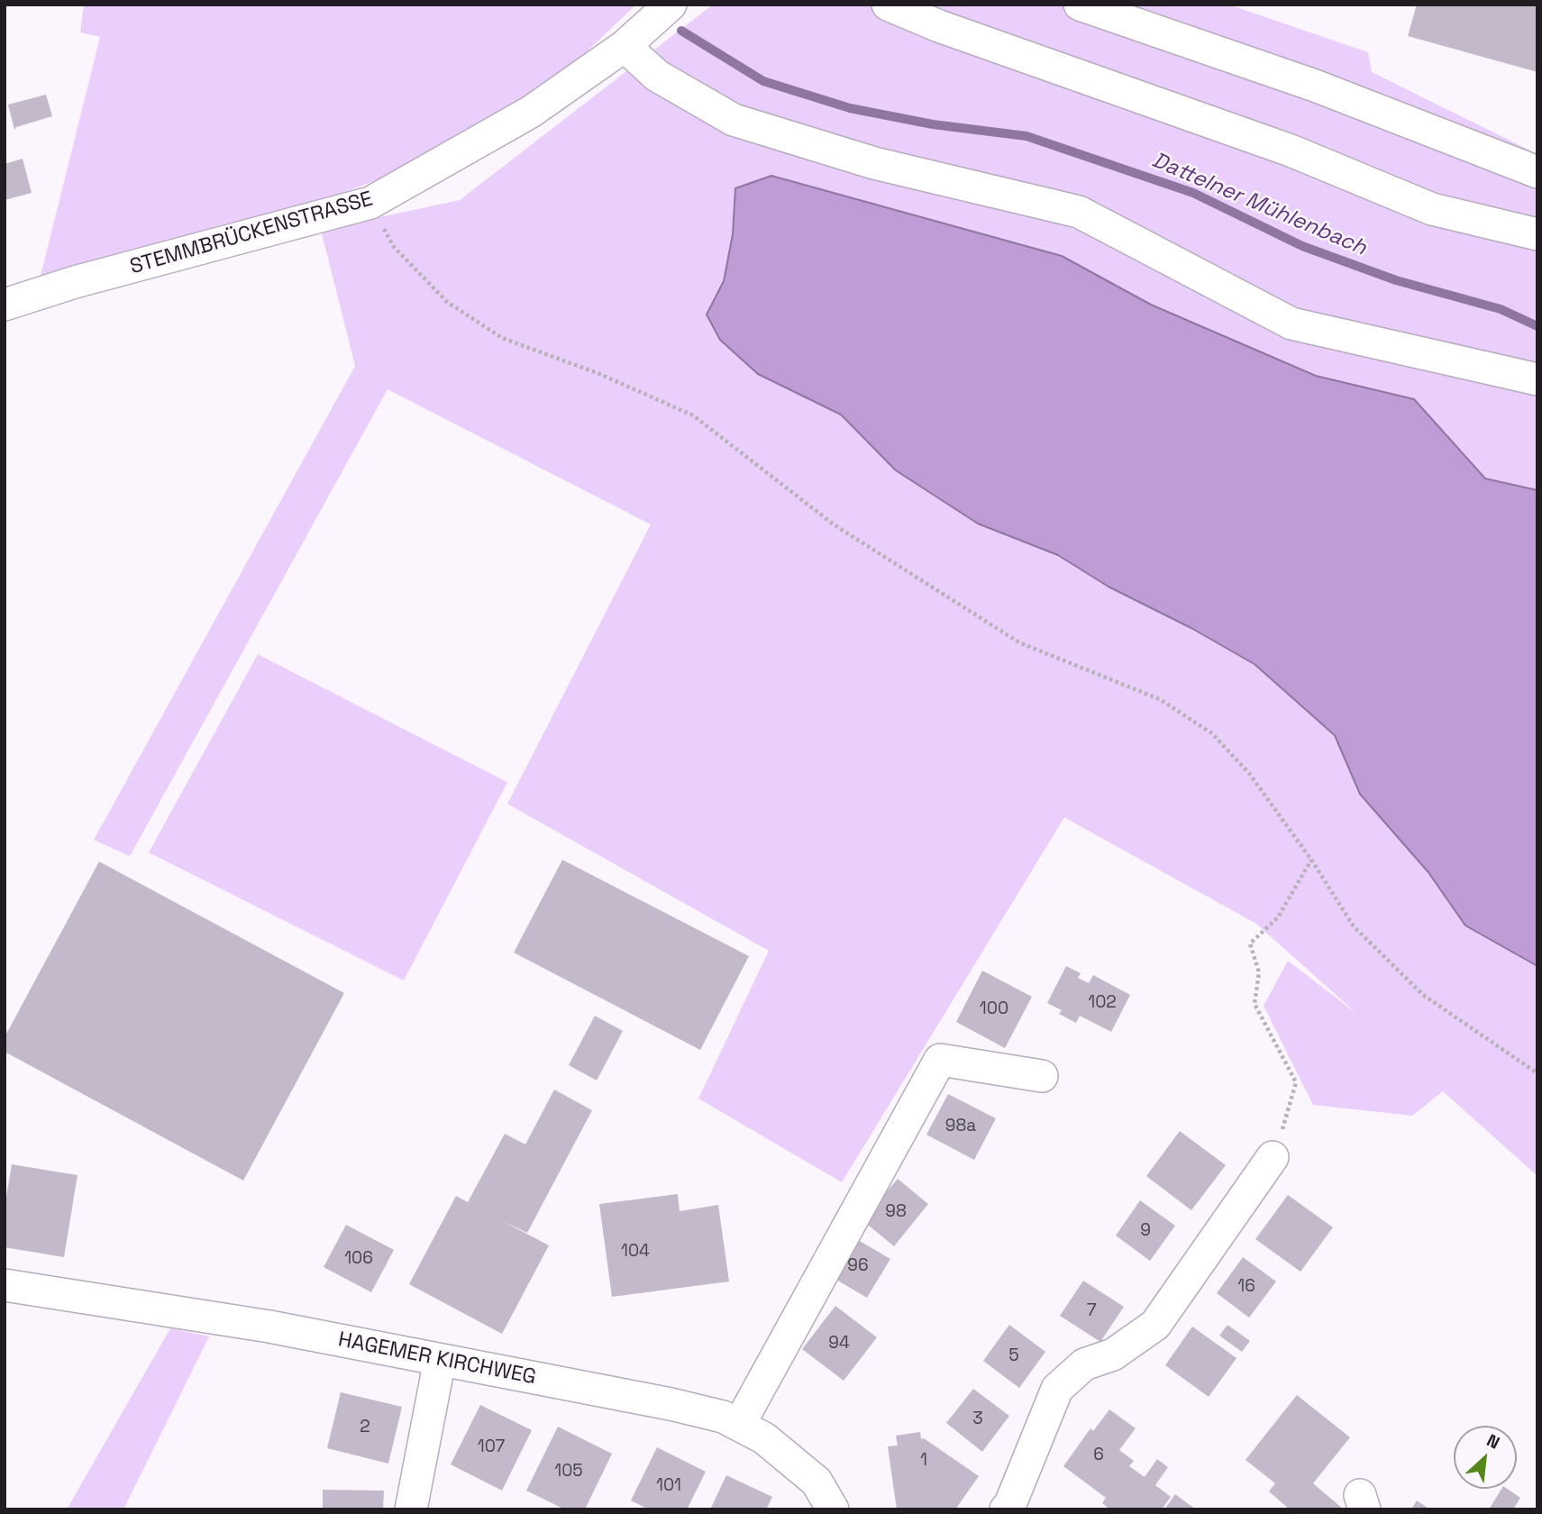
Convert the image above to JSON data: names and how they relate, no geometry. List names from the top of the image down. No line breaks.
{"streets":{"street":["STEMMBRÜCKENSTRASSE","HAGEMER KIRCHWEG"]},"water":["Dattelner Mühlenbach"],"house_numbers":["102","100","98a","98","9","104","106","96","16","7","94","5","3","2","107","6","1","105","101"],"north":"top right"}
